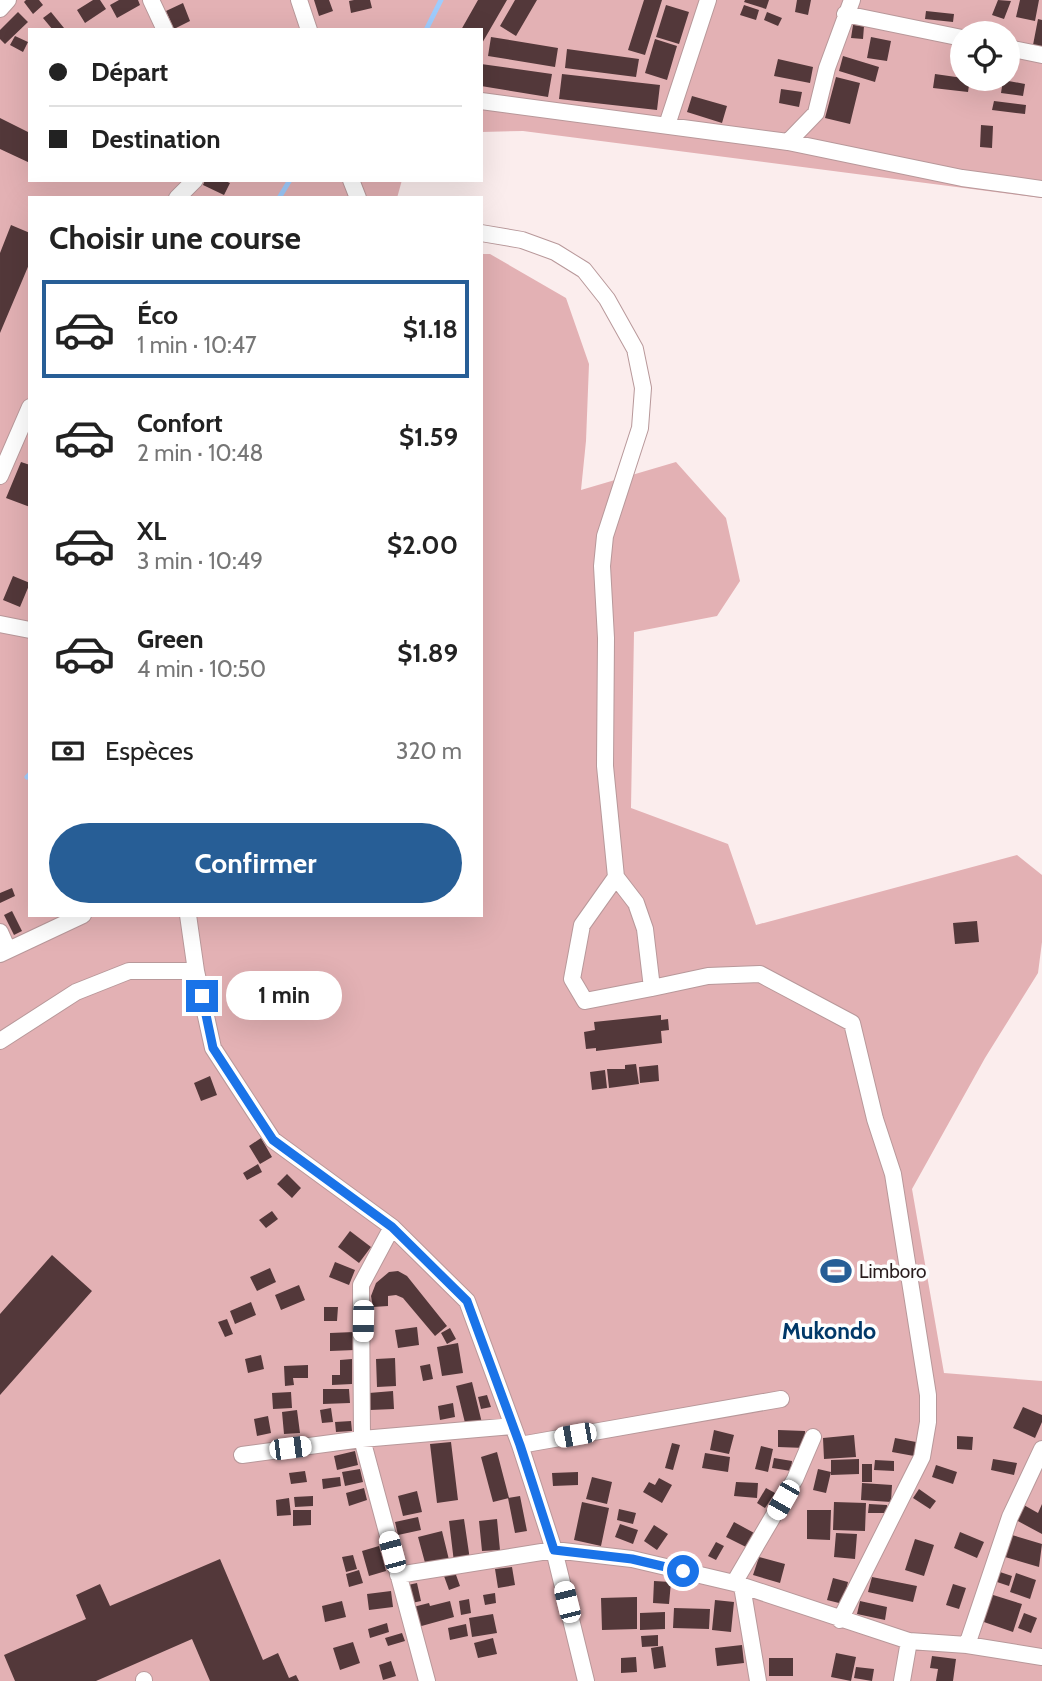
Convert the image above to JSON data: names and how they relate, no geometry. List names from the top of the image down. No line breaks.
{"districts":["Mukondo"],"places":{"sports":["Limboro"]},"page":{"banner":["Départ","Destination"],"heading":"Choisir une course","list":[{"name":"Éco","note":"1 min · 10:47","value":"$1.18"},{"name":"Confort","note":"2 min · 10:48","value":"$1.59"},{"name":"XL","note":"3 min · 10:49","value":"$2.00"},{"name":"Green","note":"4 min · 10:50","value":"$1.89"}],"pay":["Espèces","320 m"],"buttons":"Confirmer","bubble":"1 min"}}
